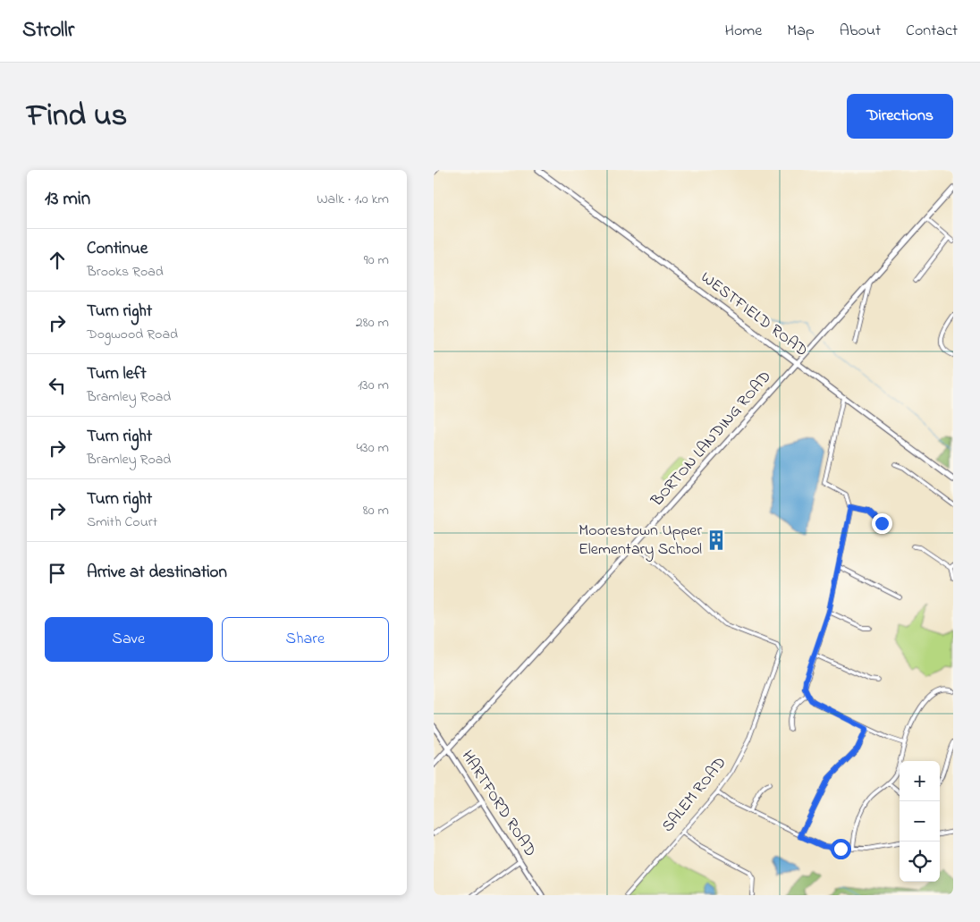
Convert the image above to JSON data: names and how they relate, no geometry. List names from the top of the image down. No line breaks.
{"streets":{"street":["WESTFIELD ROAD","BORTON LANDING ROAD","SALEM ROAD","HARTFORD ROAD"]},"crossings":[["WESTFIELD ROAD","BORTON LANDING ROAD"],["BORTON LANDING ROAD","SALEM ROAD"],["BORTON LANDING ROAD","HARTFORD ROAD"]],"places":{"building":["Moorestown Upper Elementary School"]},"page":{"header":"Strollr","nav":["Home","Map","About","Contact"],"title":"Find us","buttons":["Directions",["Save","Share"]],"heading":["13 min","Walk · 1.0 km"],"list":[["Continue","Brooks Road","90 m"],["Turn right","Dogwood Road","280 m"],["Turn left","Bramley Road","130 m"],["Turn right","Bramley Road","430 m"],["Turn right","Smith Court","80 m"],"Arrive at destination"],"map_buttons":["+","−"]}}
